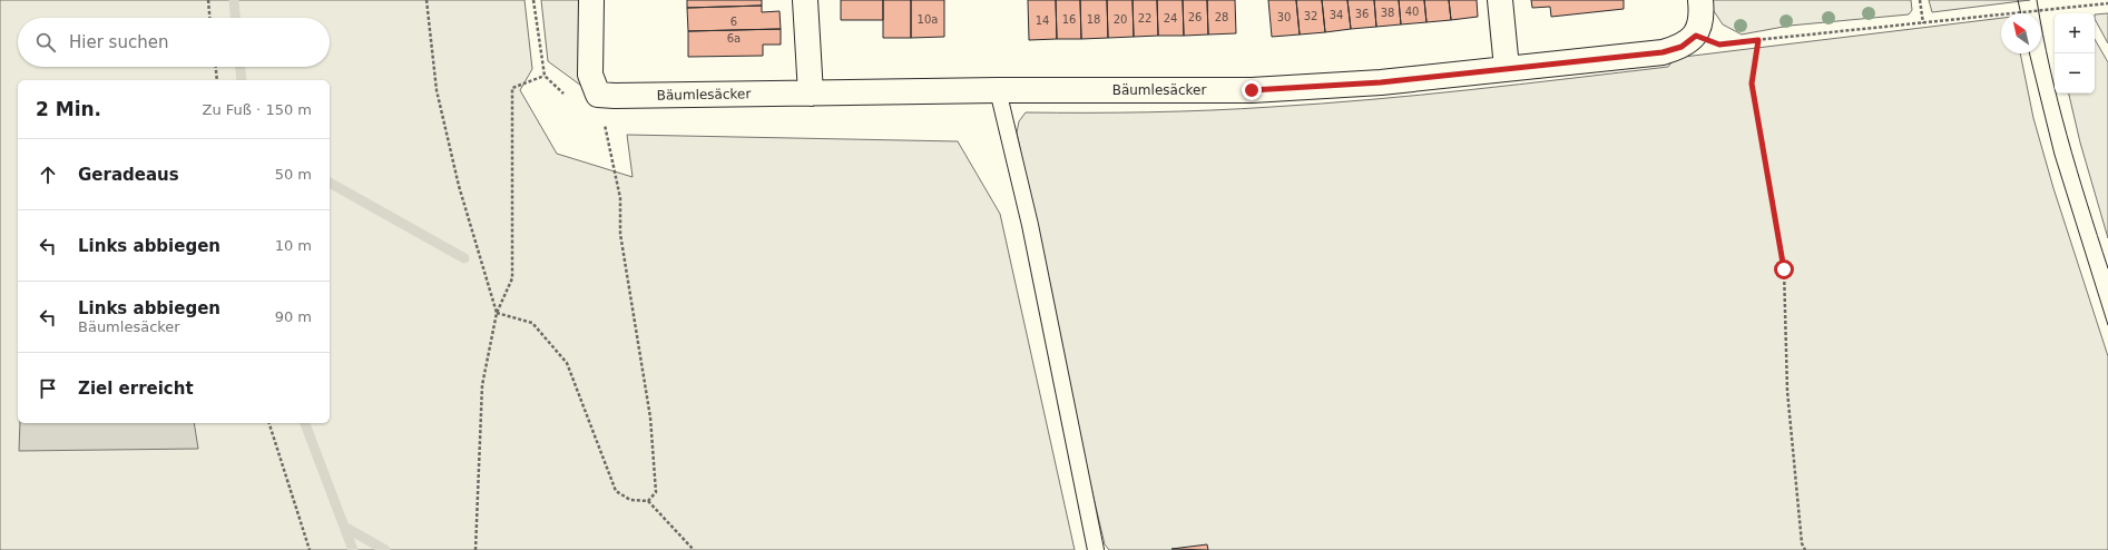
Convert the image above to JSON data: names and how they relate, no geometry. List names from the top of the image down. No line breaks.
{"streets":{"street":["Bäumlesäcker"]},"house_numbers":["40","38","36","34","32","26","28","30","22","24","10a","16","18","20","14","6","6a"],"north":"top left","page":{"map_buttons":["+","−"],"search":"Hier suchen","heading":["2 Min.","Zu Fuß · 150 m"],"list":[["Geradeaus","50 m"],["Links abbiegen","10 m"],["Links abbiegen","Bäumlesäcker","90 m"],"Ziel erreicht"]}}
